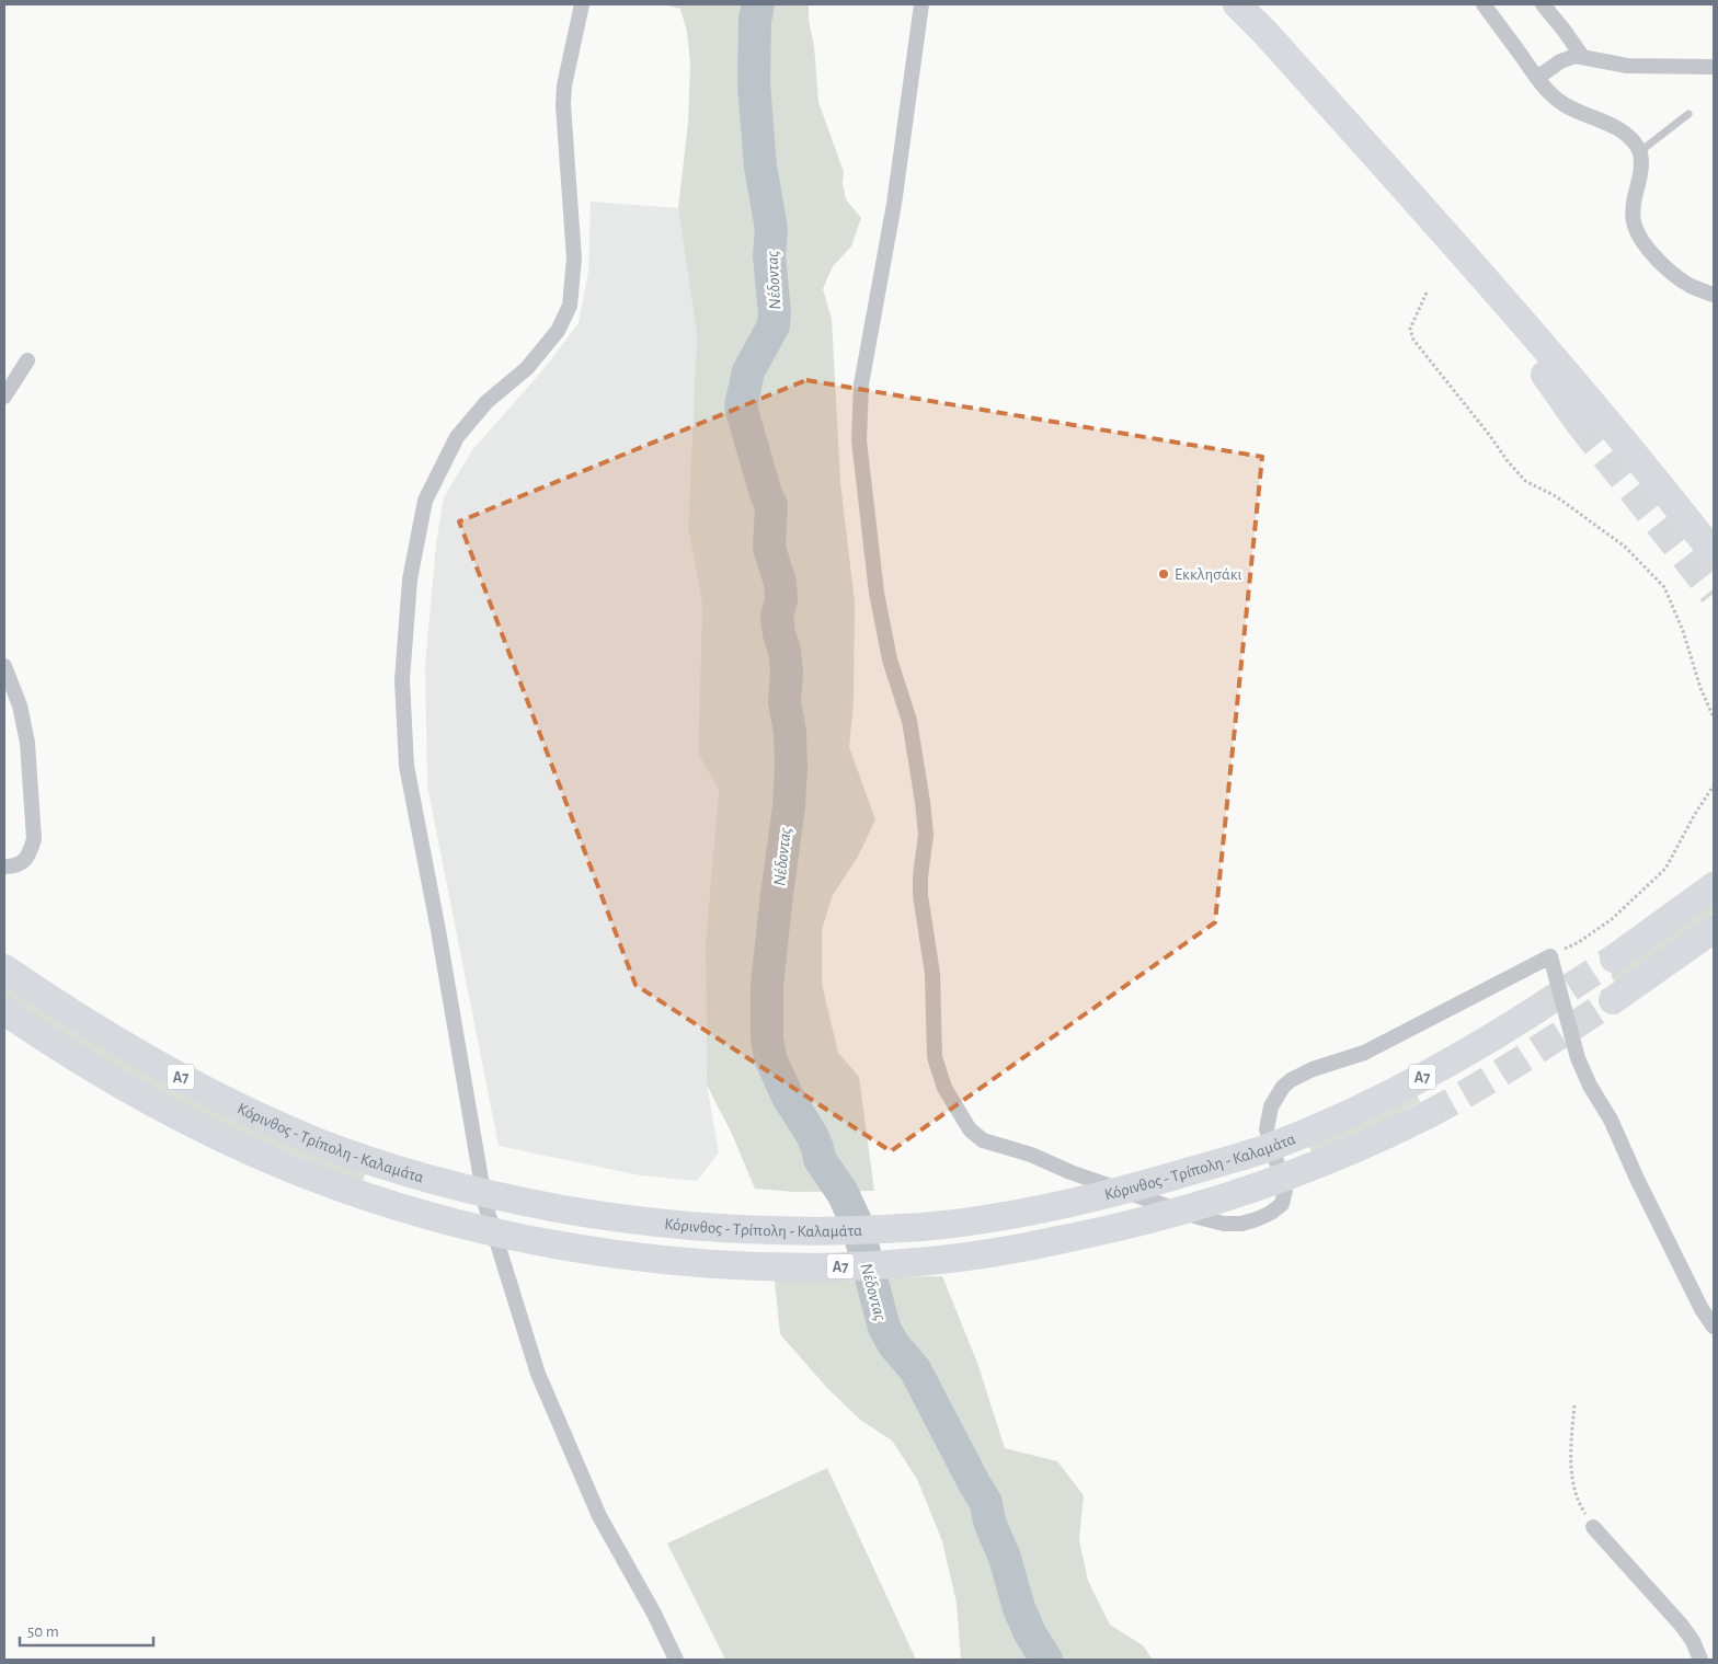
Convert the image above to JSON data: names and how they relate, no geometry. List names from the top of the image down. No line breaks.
{"streets":{"highway":["Α7","Κόρινθος - Τρίπολη - Καλαμάτα"]},"water":["Νέδoντας"],"places":["Εκκλησάκι"],"scale_bar":"50 m"}
